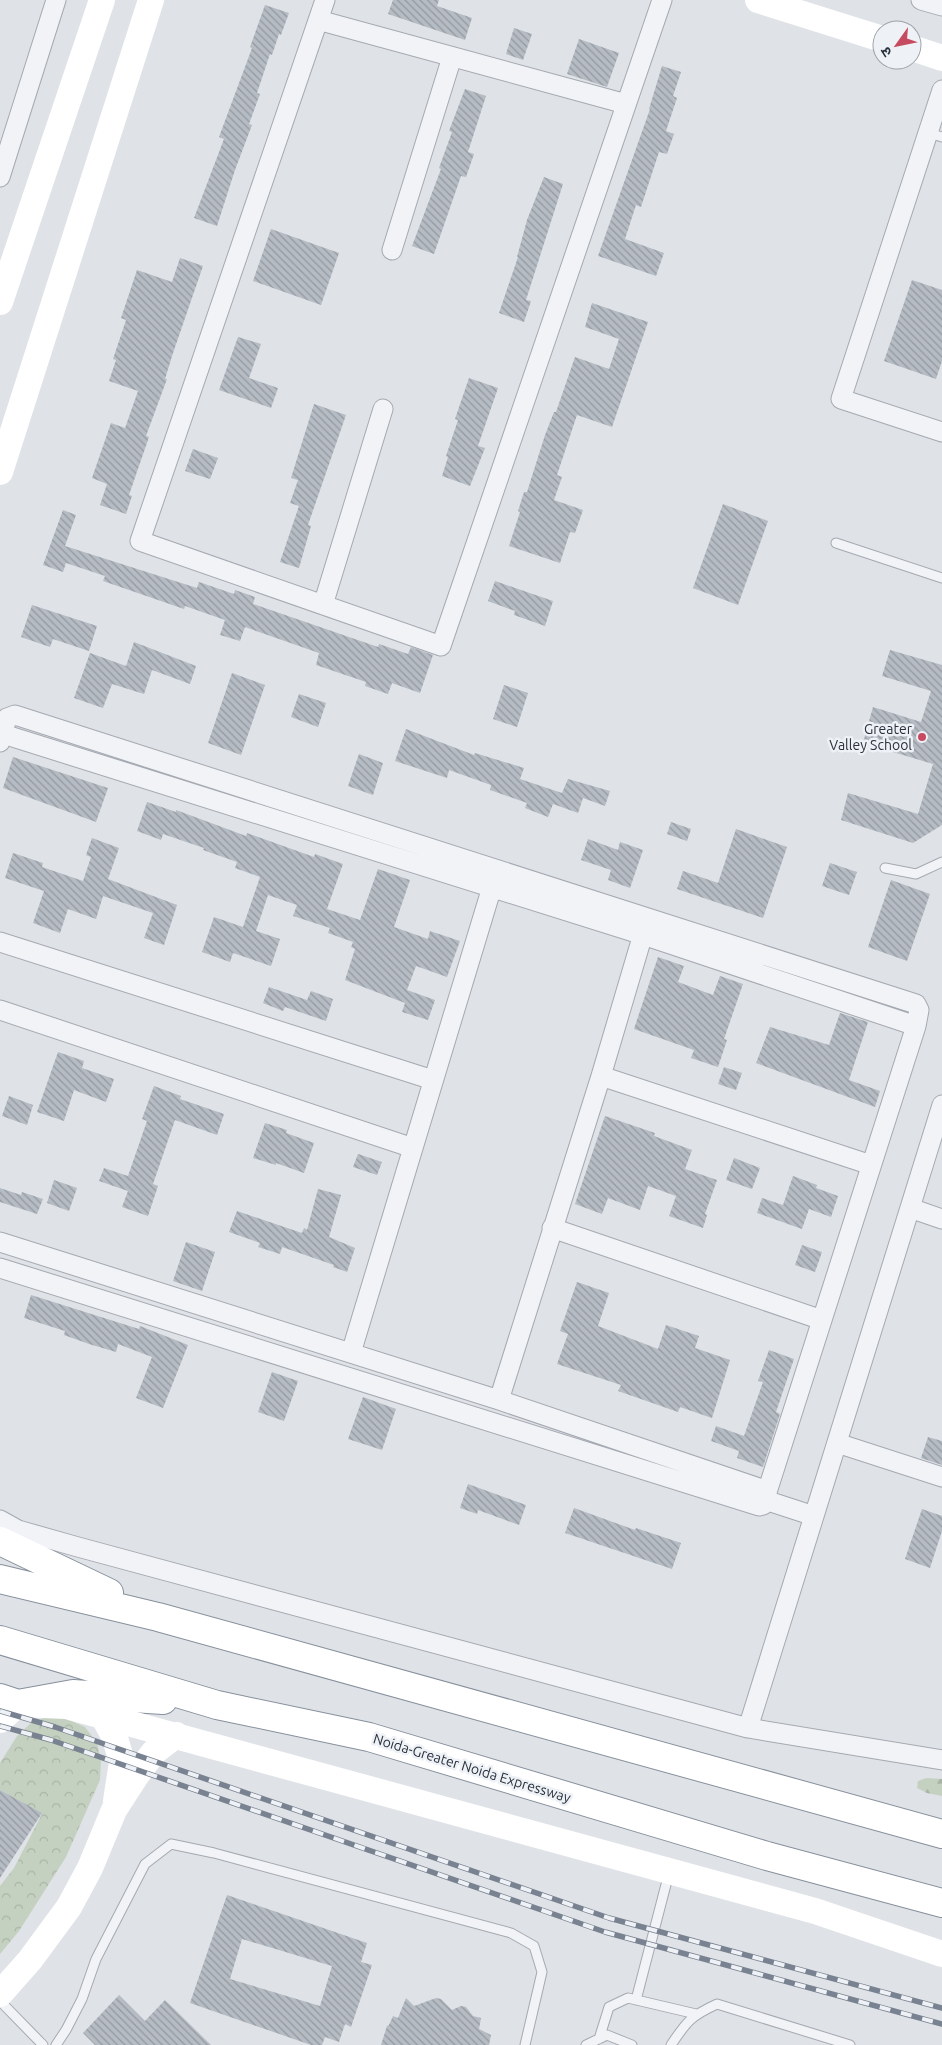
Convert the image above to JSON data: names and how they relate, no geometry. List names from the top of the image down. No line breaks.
{"streets":{"highway":["Noida-Greater Noida Expressway"]},"places":["Greater Valley School"],"north":"bottom left"}
